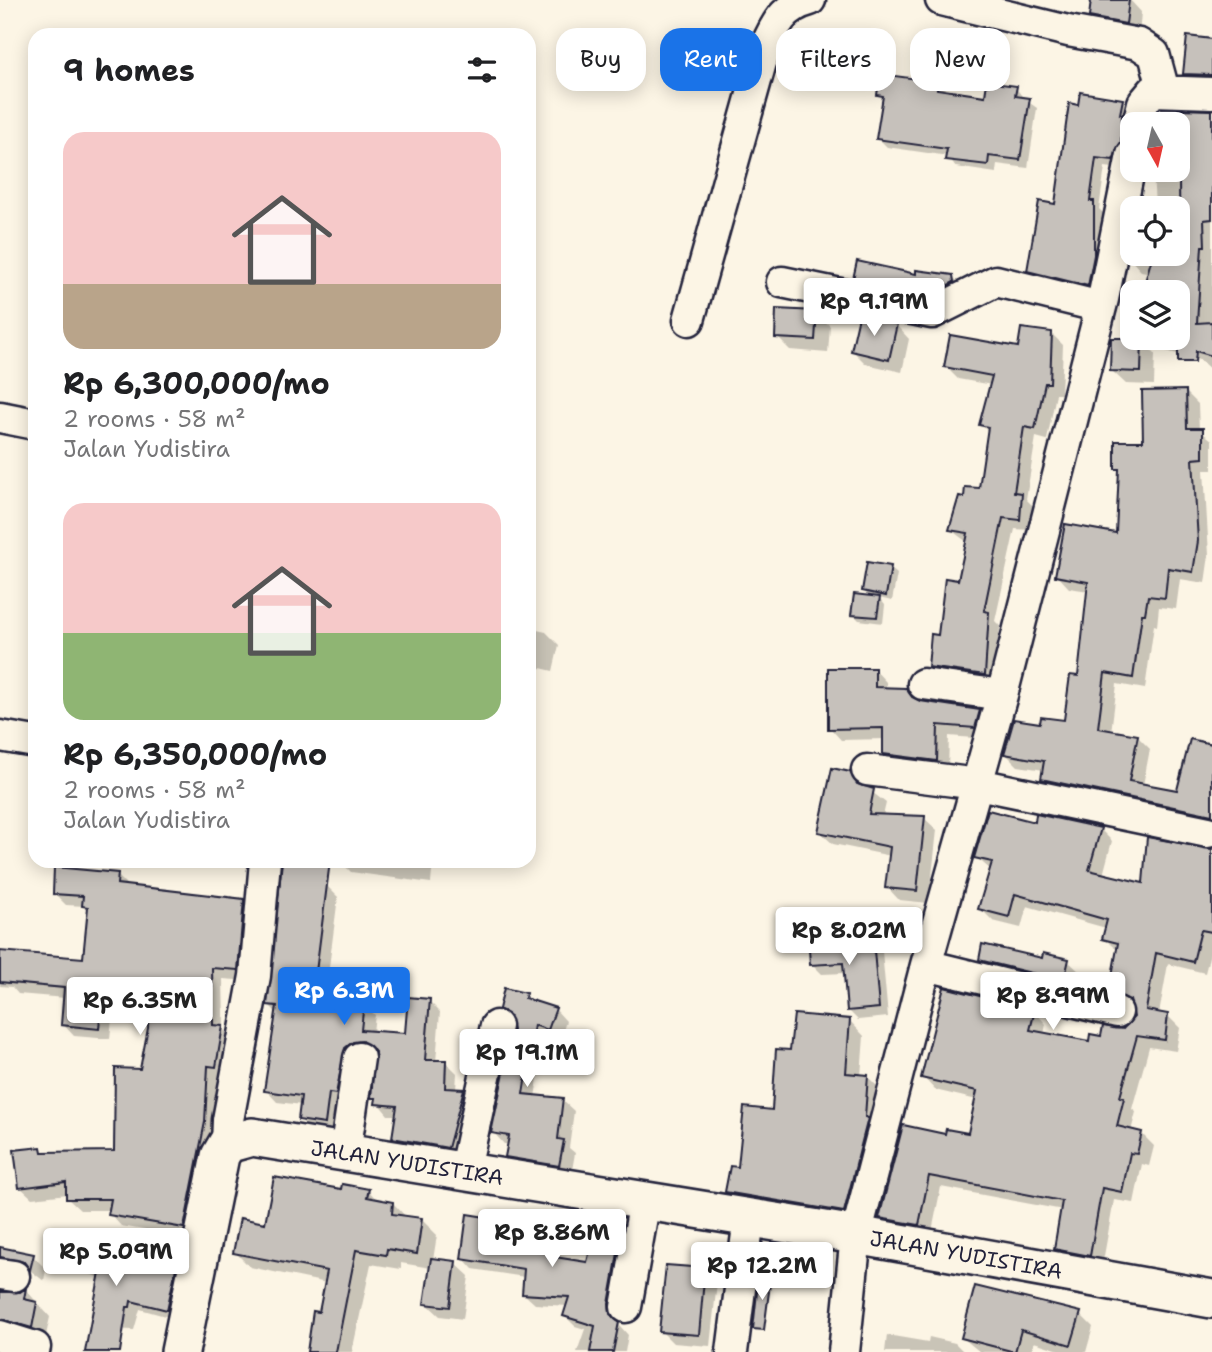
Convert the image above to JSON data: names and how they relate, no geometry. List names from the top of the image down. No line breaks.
{"streets":{"street":["JALAN YUDISTIRA"]},"north":"bottom","page":{"chip":["Buy","Rent","Filters","New"],"heading":"9 homes","list":[{"name":"Rp 6,300,000/mo","note":"2 rooms · 58 m² · Jalan Yudistira"},{"name":"Rp 6,350,000/mo","note":"2 rooms · 58 m² · Jalan Yudistira"}],"price":["Rp 9.19M","Rp 8.02M","Rp 6.3M","Rp 8.99M","Rp 6.35M","Rp 19.1M","Rp 8.86M","Rp 5.09M","Rp 12.2M"]}}
